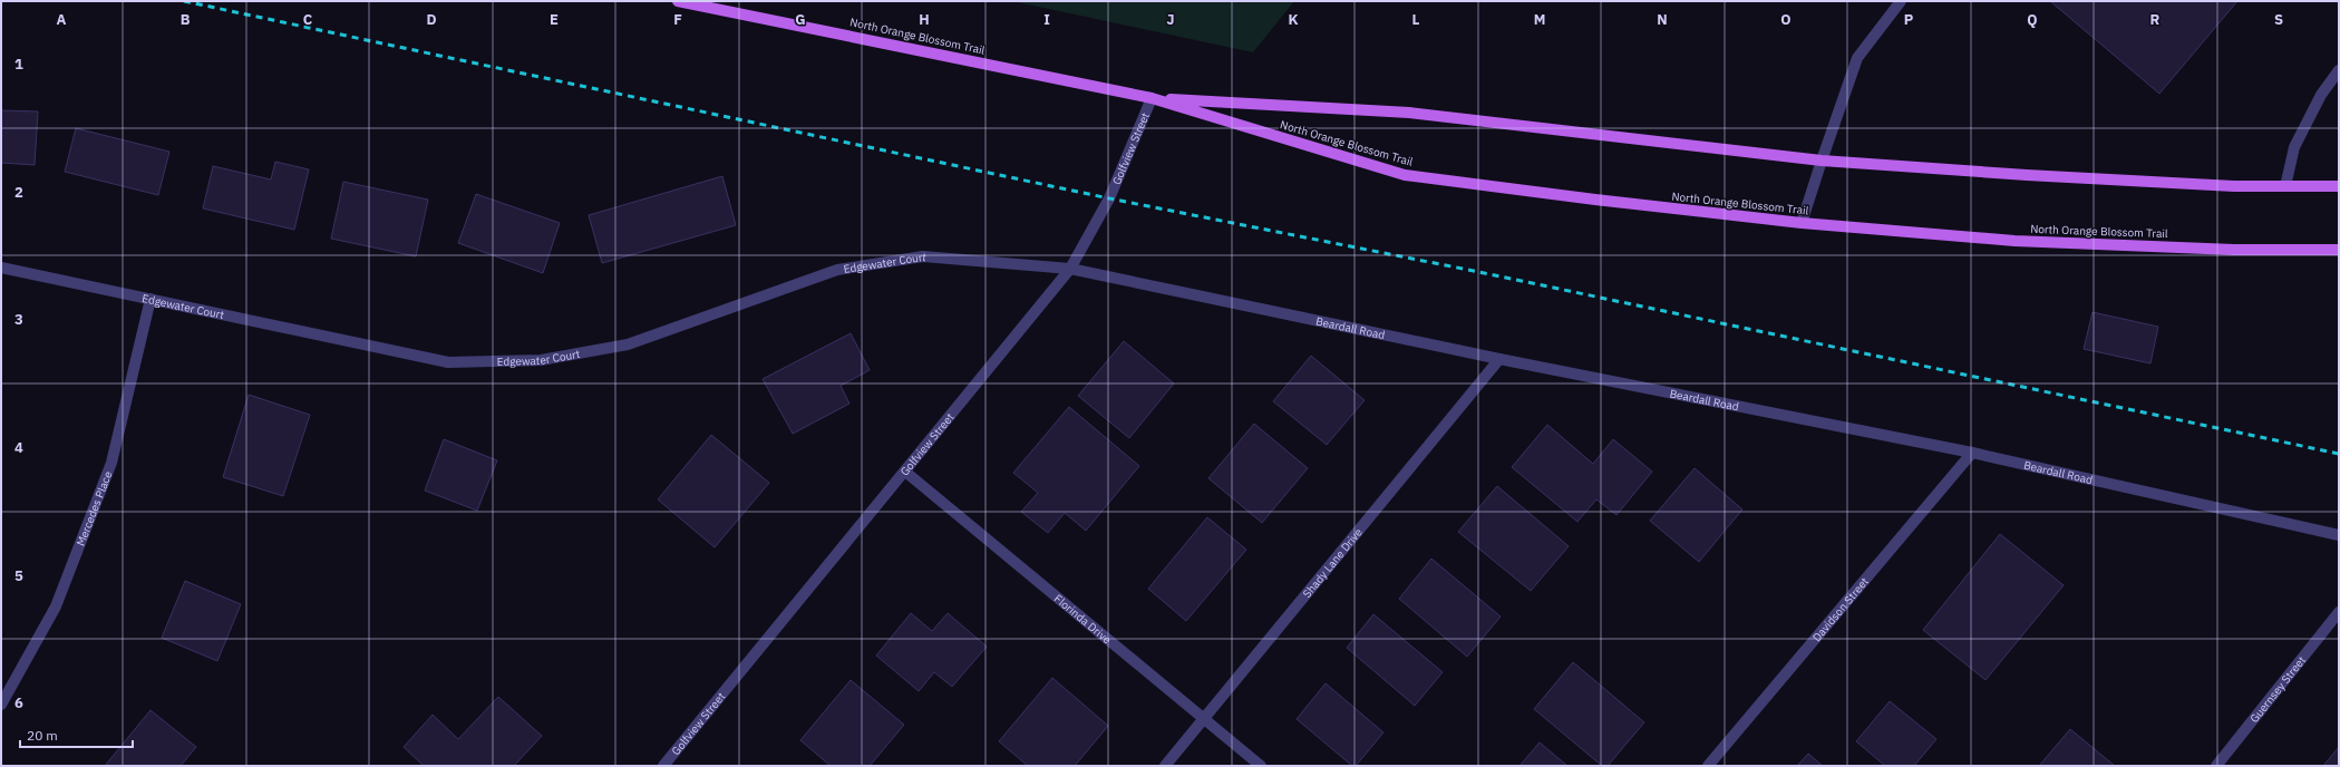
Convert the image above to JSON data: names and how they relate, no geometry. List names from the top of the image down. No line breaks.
{"streets":{"main road":["North Orange Blossom Trail"],"street":["Golfview Street","Edgewater Court","Beardall Road","Mercedes Place","Shady Lane Drive","Davidson Street","Florinda Drive","Guernsey Street"]},"crossings":[["North Orange Blossom Trail","Golfview Street"],["Golfview Street","Edgewater Court"],["Golfview Street","Beardall Road"],["Golfview Street","Florinda Drive"],["Edgewater Court","Beardall Road"],["Edgewater Court","Mercedes Place"],["Beardall Road","Shady Lane Drive"],["Beardall Road","Davidson Street"],["Shady Lane Drive","Florinda Drive"]],"scale_bar":"20 m","grid":{"columns":["A","B","C","D","E","F","G","H","I","J","K","L","M","N","O","P","Q","R","S"],"rows":["1","2","3","4","5","6"]}}
